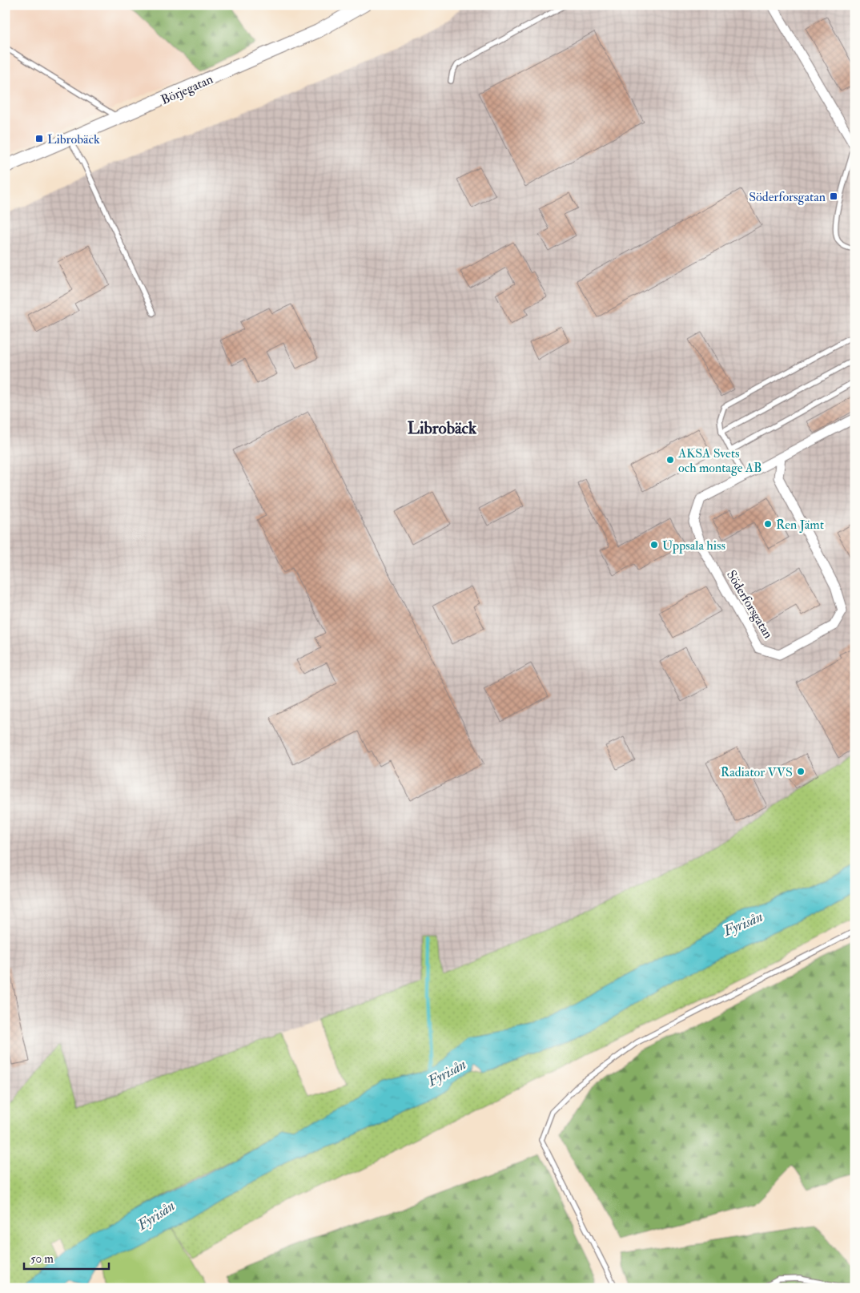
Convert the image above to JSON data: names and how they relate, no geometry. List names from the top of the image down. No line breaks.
{"streets":{"main road":["Börjegatan"],"street":["Söderforsgatan"]},"districts":["Librobäck"],"water":["Fyrisån"],"places":{"transit":["Librobäck","Söderforsgatan"],"other":["AKSA Svets och montage AB","Ren Jämt","Uppsala hiss","Radiator VVS"]},"scale_bar":"50 m"}
